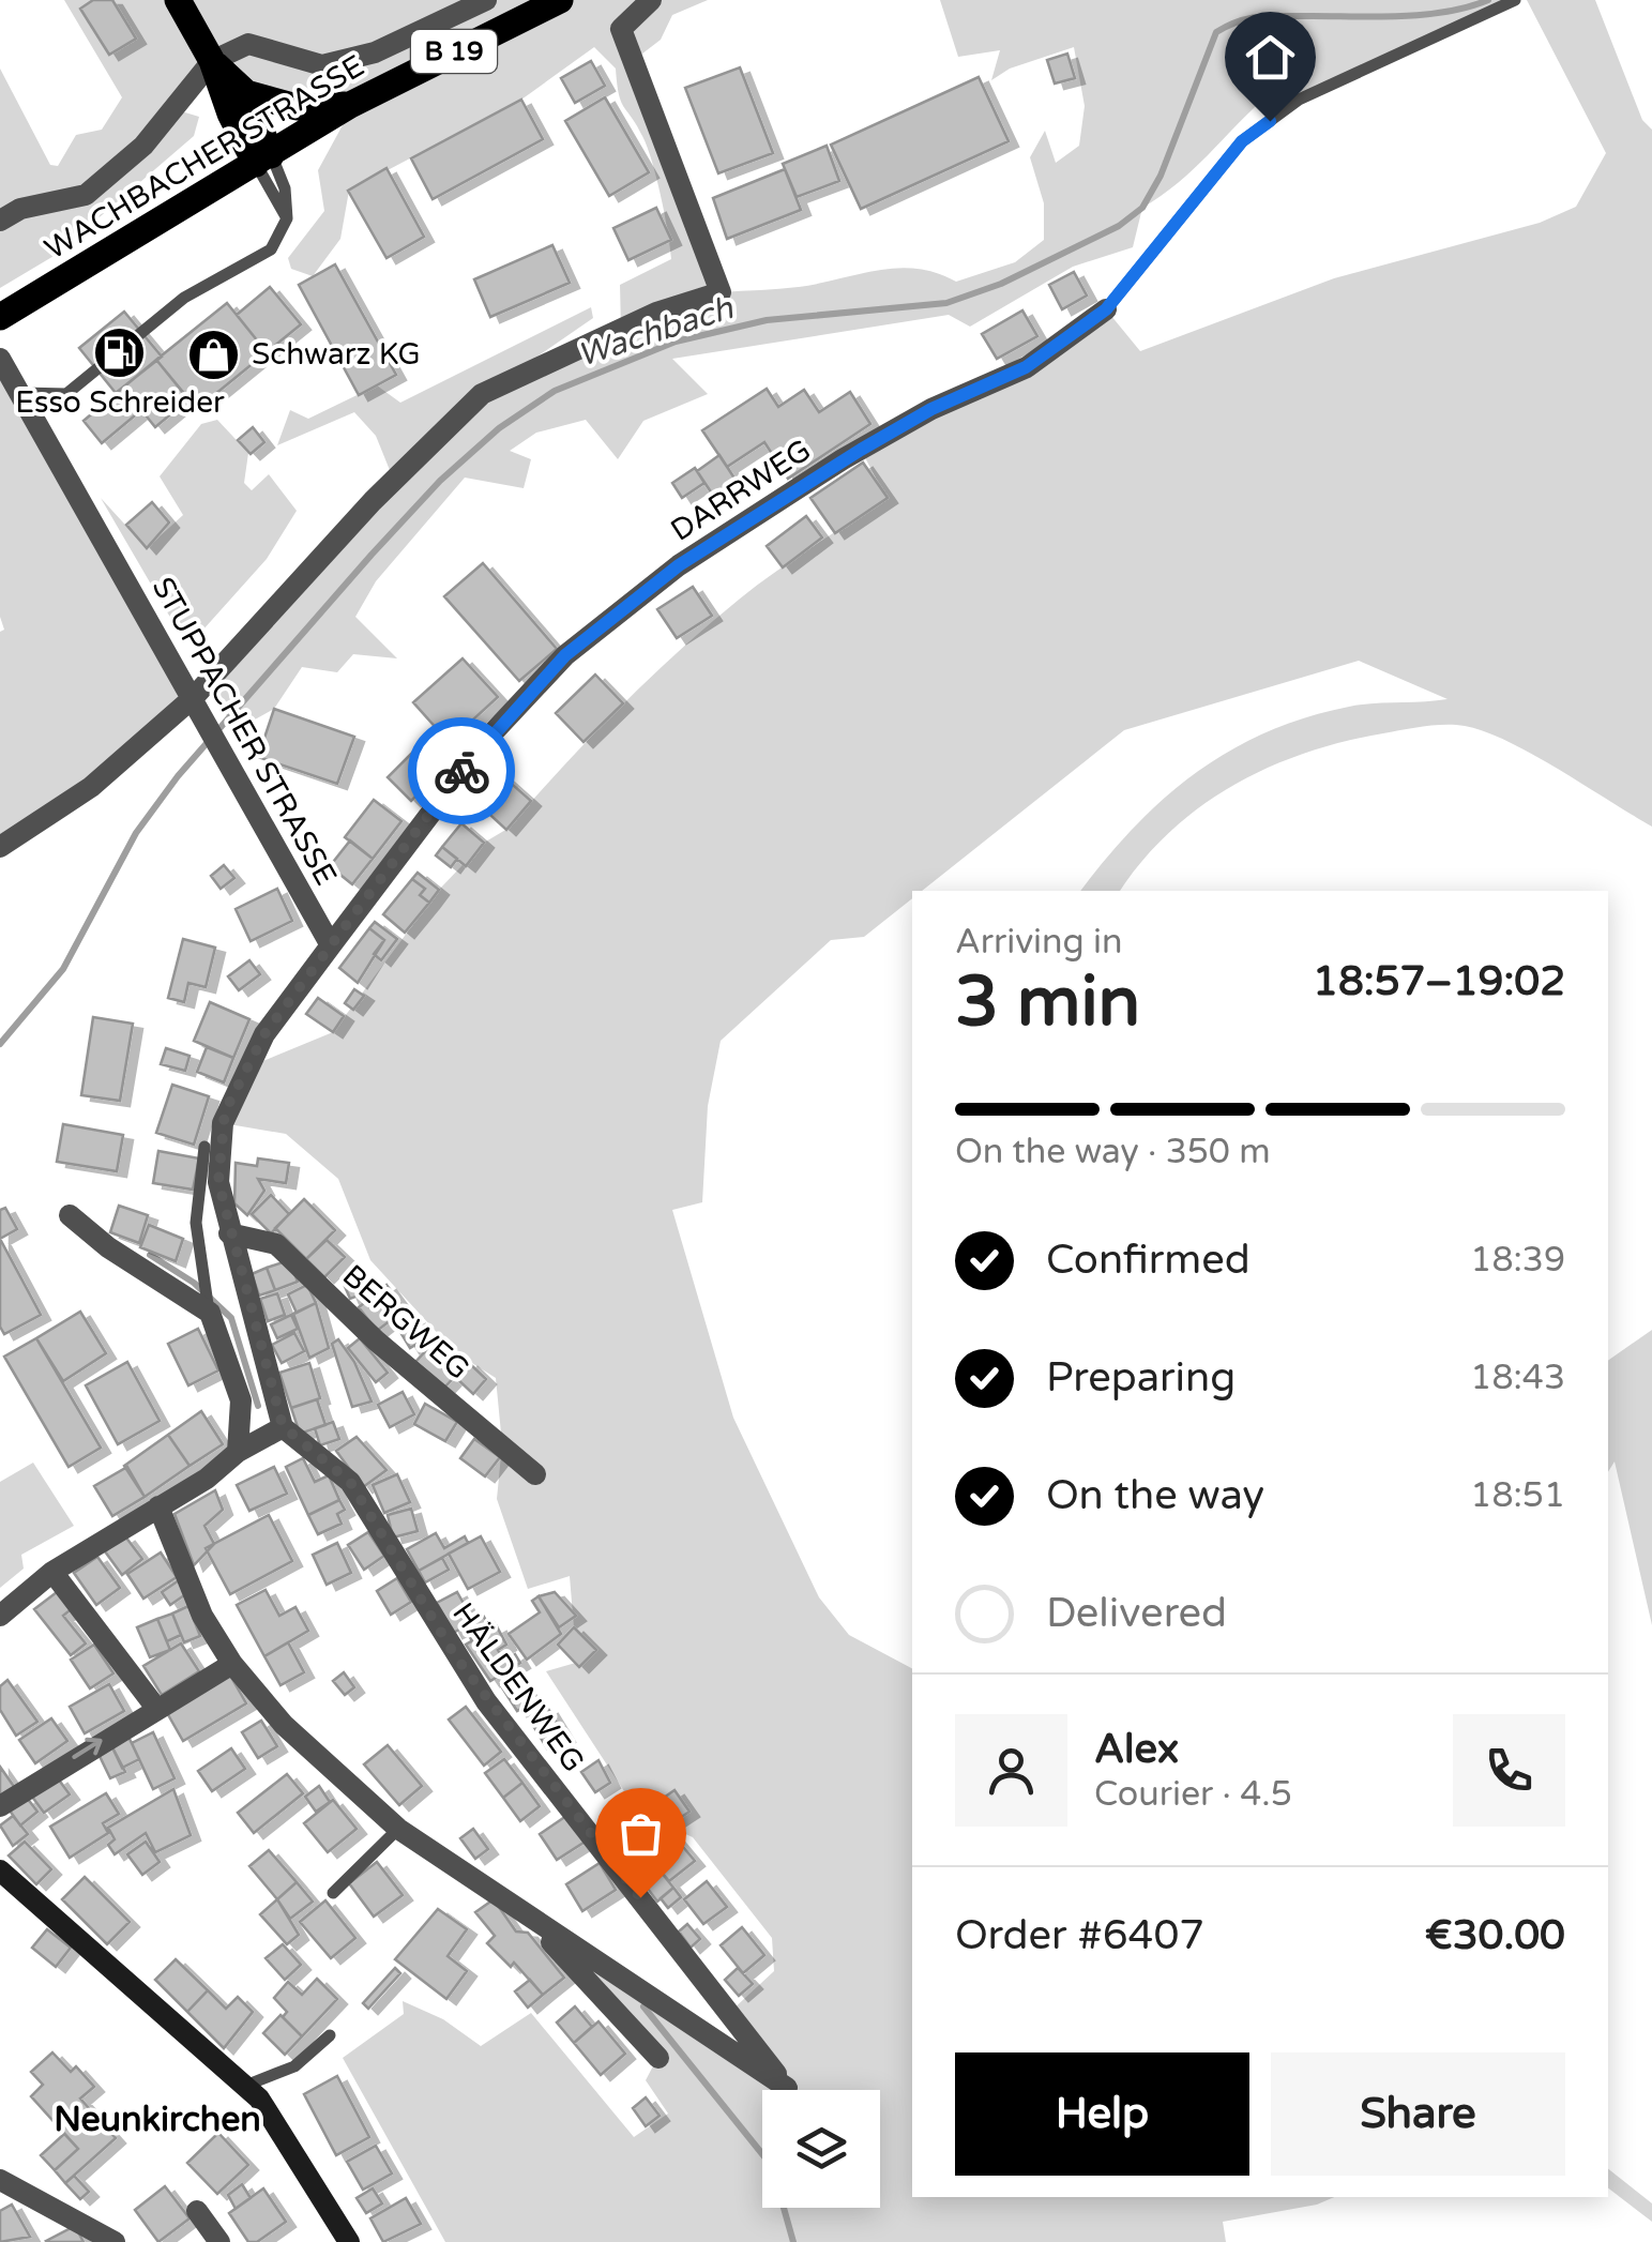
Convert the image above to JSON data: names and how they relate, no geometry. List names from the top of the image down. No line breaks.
{"streets":{"main road":["B 19","WACHBACHER STRASSE"],"street":["DARRWEG","STUPPACHER STRASSE","BERGWEG","HÄLDENWEG"]},"crossings":[["B 19","WACHBACHER STRASSE"],["DARRWEG","STUPPACHER STRASSE"]],"districts":["Neunkirchen"],"water":["Wachbach"],"places":{"fuel station":["Esso Schreider"],"shop":["Schwarz KG"]},"page":{"heading":["3 min","Arriving in","18:57–19:02"],"panel":["Alex","Courier · 4.5","Order #6407","€30.00"],"bar":"On the way · 350 m","list":[["Confirmed","18:39"],["Preparing","18:43"],["On the way","18:51"],"Delivered"],"buttons":["Help","Share"]}}
